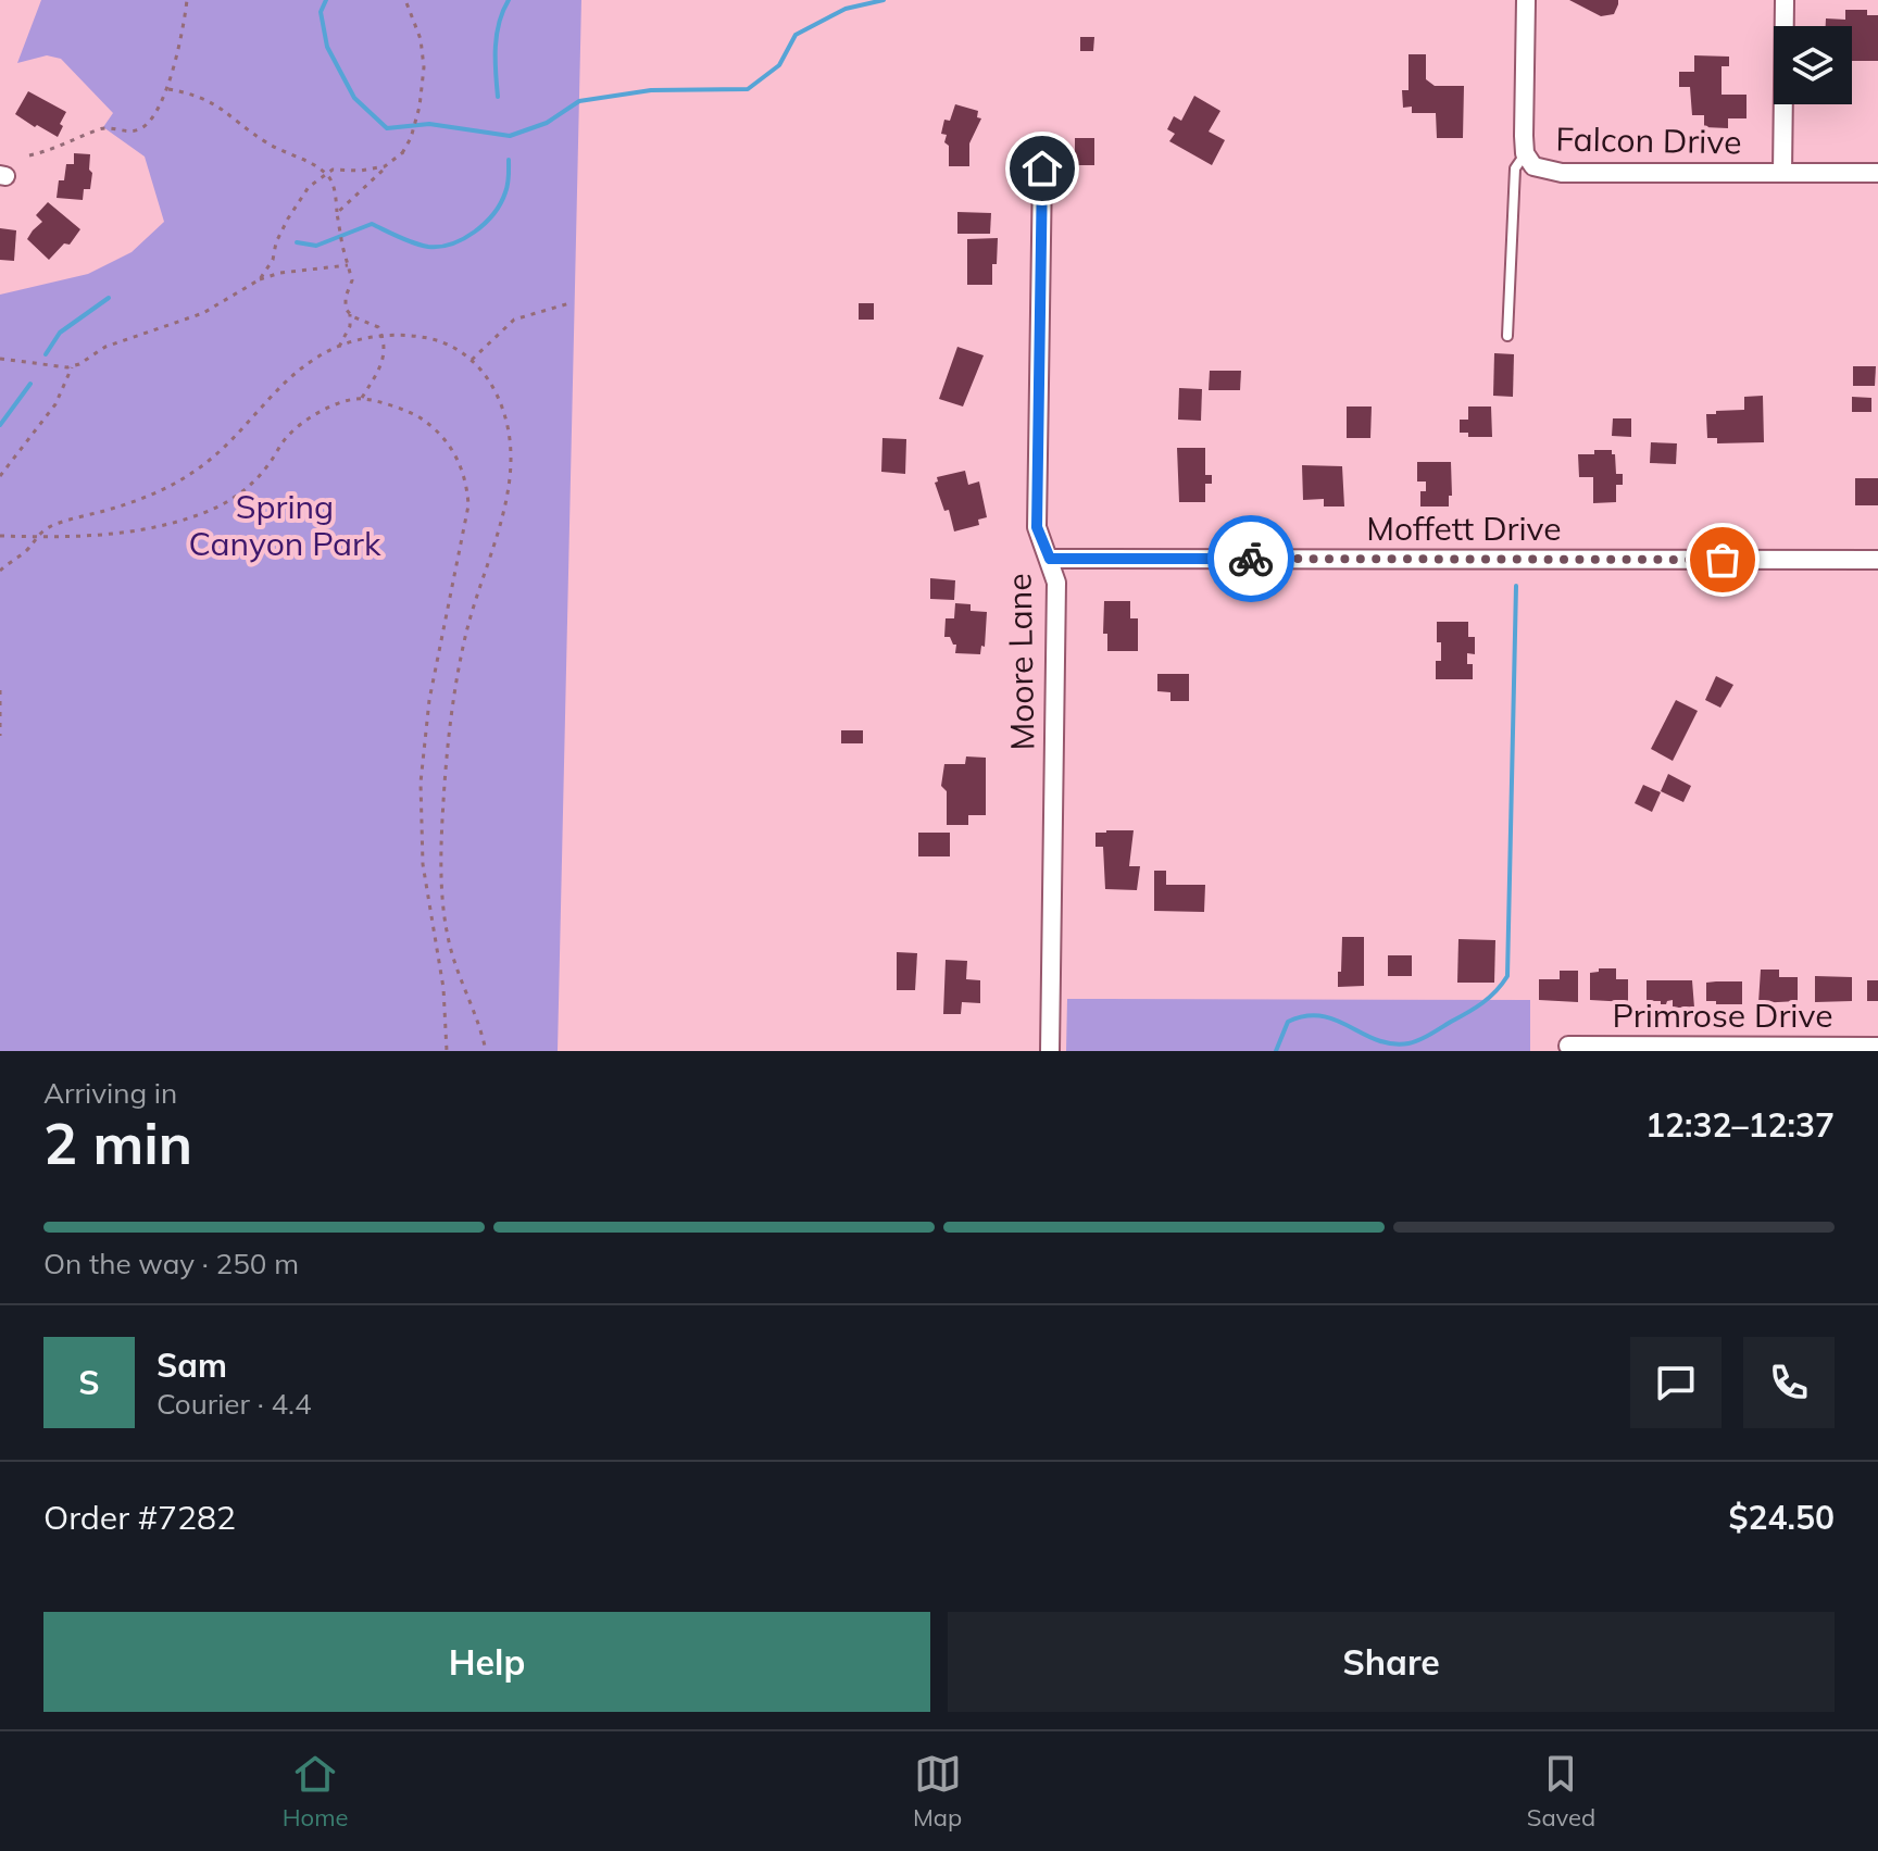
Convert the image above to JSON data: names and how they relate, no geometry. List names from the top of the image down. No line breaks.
{"streets":{"street":["Falcon Drive","Moffett Drive","Moore Lane","Primrose Drive"]},"crossings":[["Moffett Drive","Moore Lane"]],"parks":["Spring Canyon Park"],"page":{"heading":["2 min","Arriving in","12:32–12:37"],"panel":["Sam","Courier · 4.4","Order #7282","$24.50"],"bar":"On the way · 250 m","round":"S","buttons":["Help","Share"],"tabs":["Home","Map","Saved"]}}
